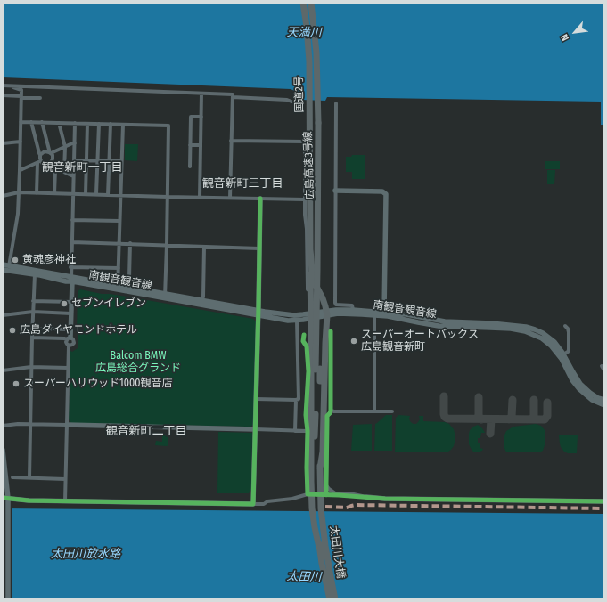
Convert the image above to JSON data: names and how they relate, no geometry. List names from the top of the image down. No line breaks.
{"streets":{"highway":["国道2号","広島高速3号線","太田川大橋"],"street":["南観音観音線"]},"crossings":[["国道2号","南観音観音線"],["国道2号","太田川大橋"]],"districts":["観音新町一丁目","観音新町三丁目","観音新町二丁目"],"water":["天満川","太田川放水路","太田川"],"parks":["Balcom BMW 広島総合グランド"],"places":["黄魂彦神社","セブンイレブン","広島ダイヤモンドホテル","スーパーオートバックス 広島観音新町","スーパーハリウッド1000観音店"],"north":"bottom left"}
